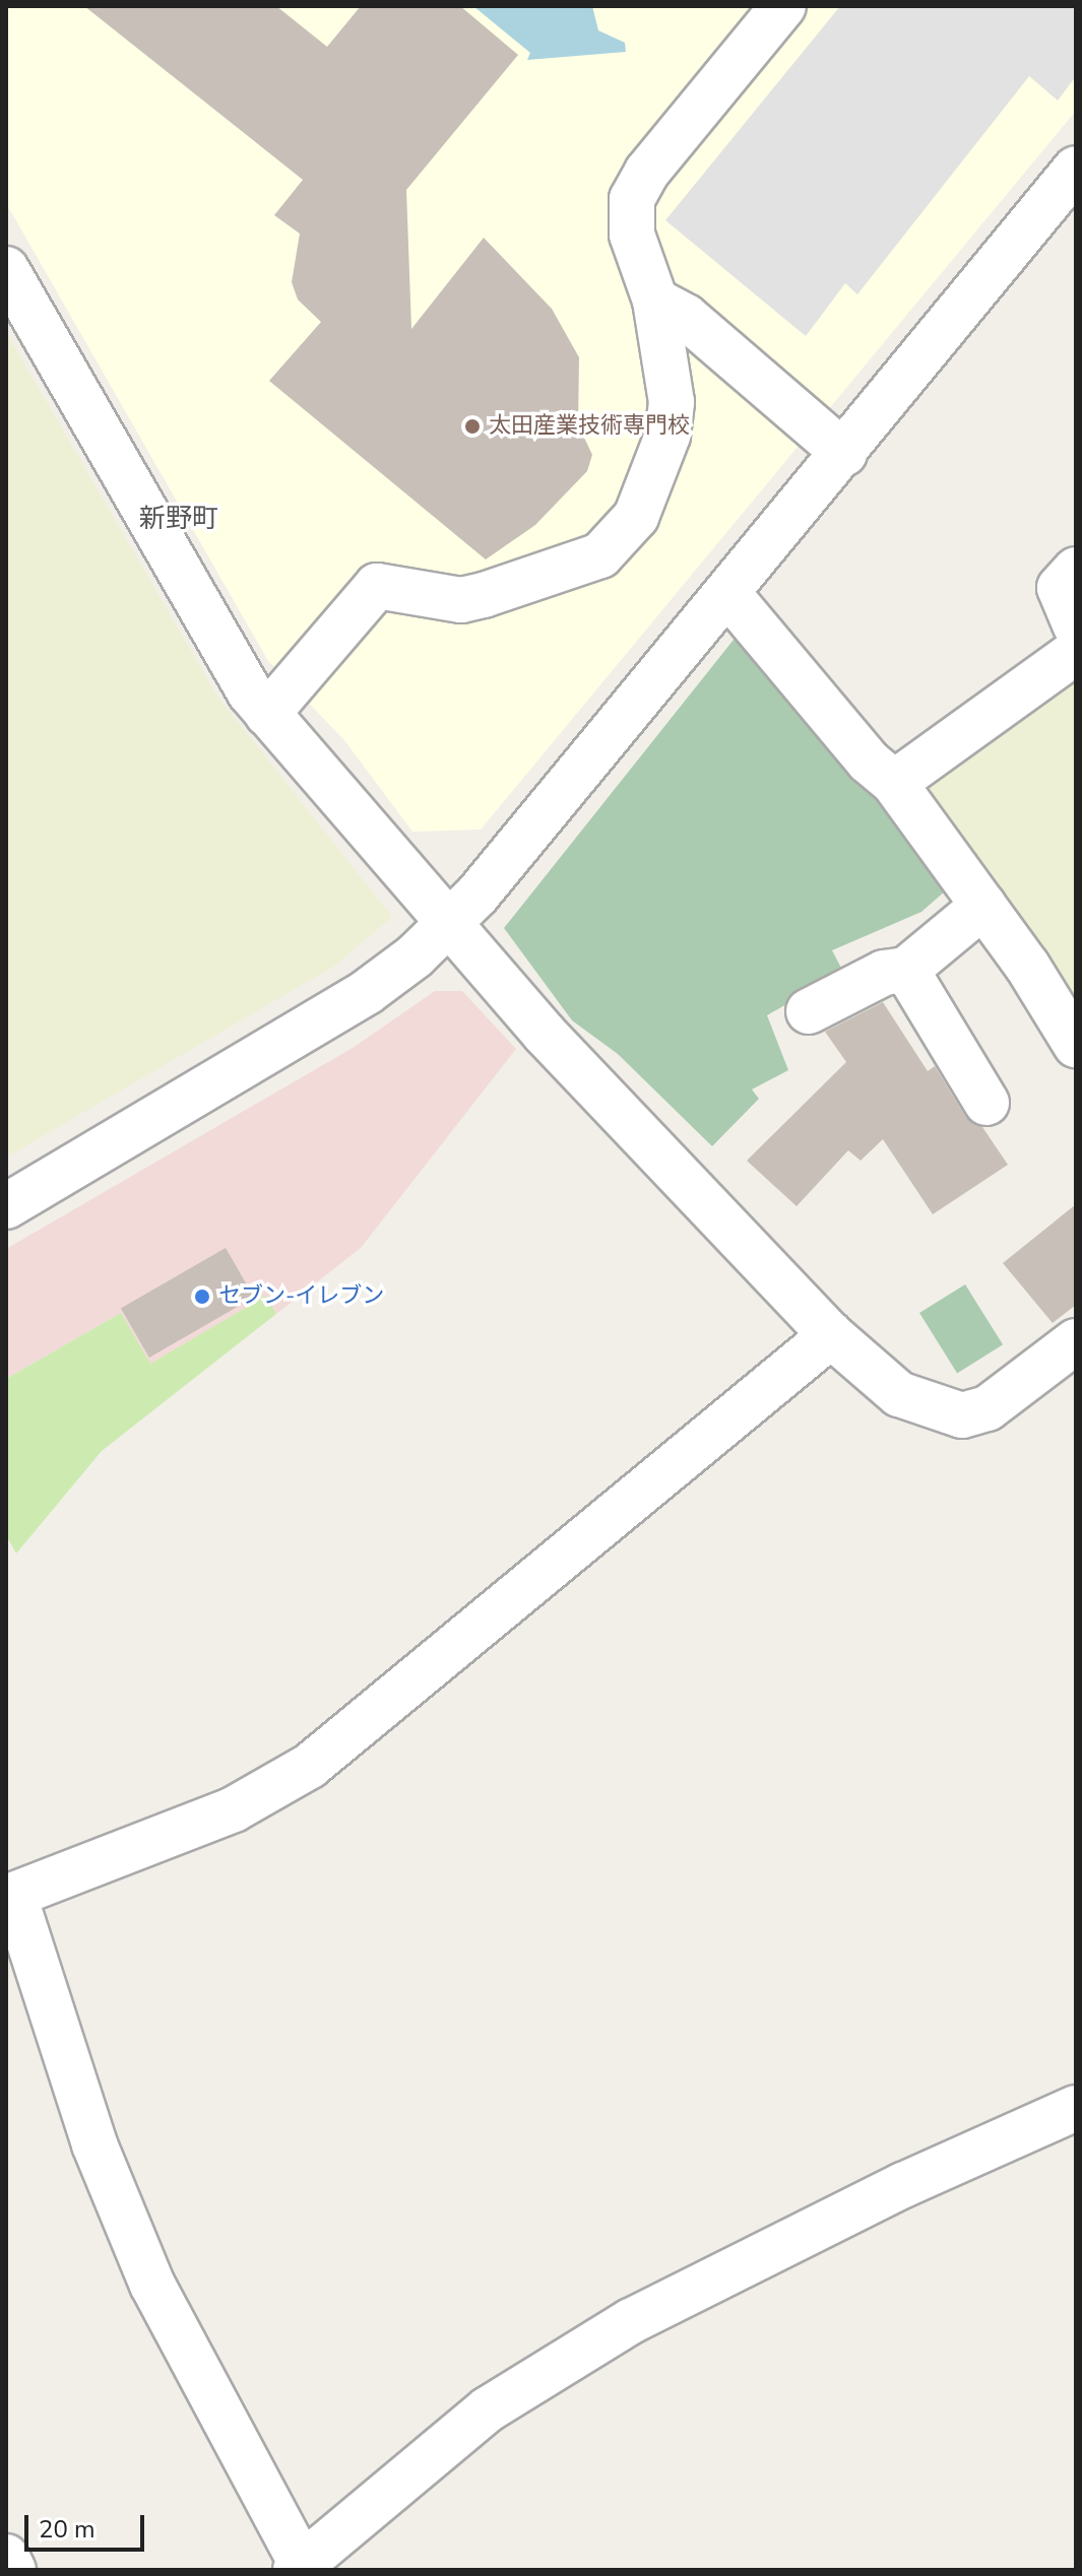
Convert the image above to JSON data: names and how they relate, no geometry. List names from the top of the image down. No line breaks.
{"districts":["新野町"],"places":["太田産業技術専門校","セブン-イレブン"],"scale_bar":"20 m"}
